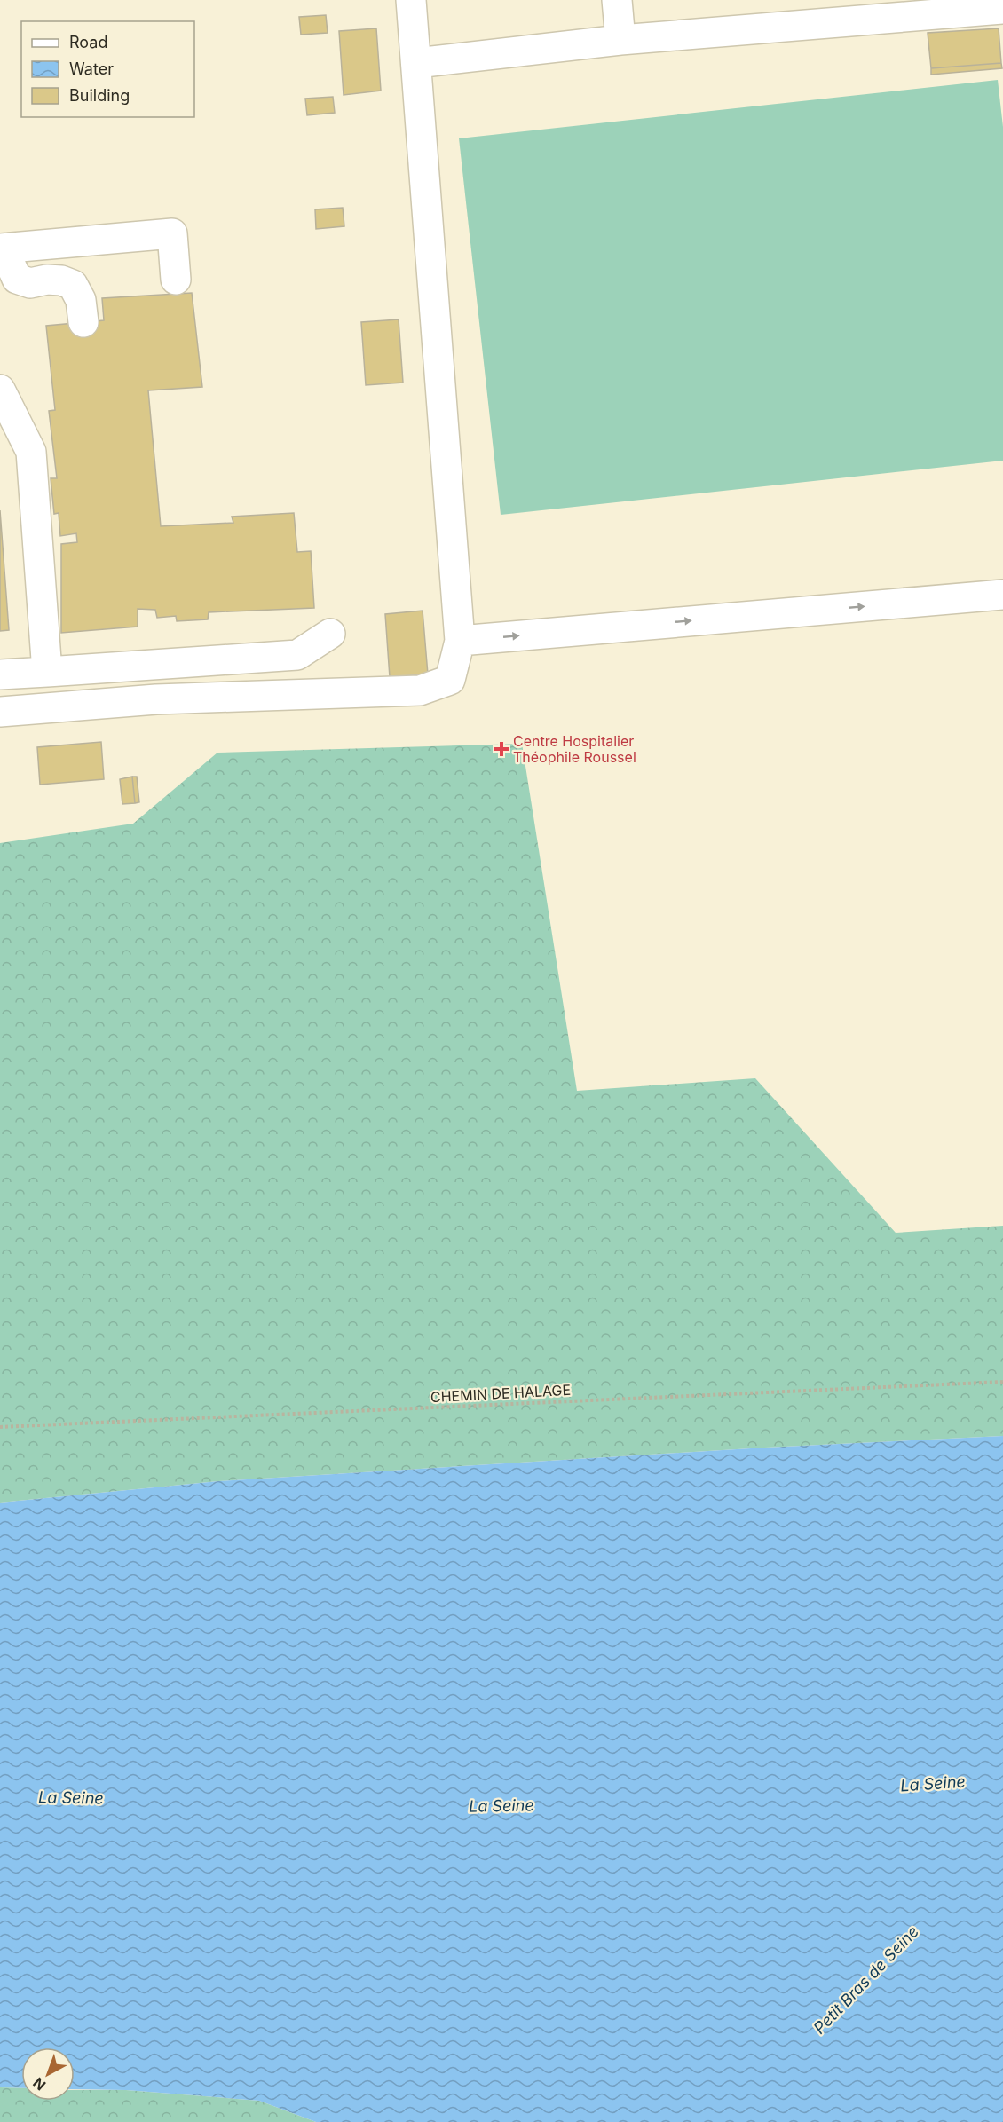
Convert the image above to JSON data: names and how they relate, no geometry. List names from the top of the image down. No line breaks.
{"streets":{"path":["CHEMIN DE HALAGE"]},"water":["La Seine","Petit Bras de Seine"],"places":{"health":["Centre Hospitalier Théophile Roussel"]},"legend":["Road","Water","Building"],"north":"bottom left"}
